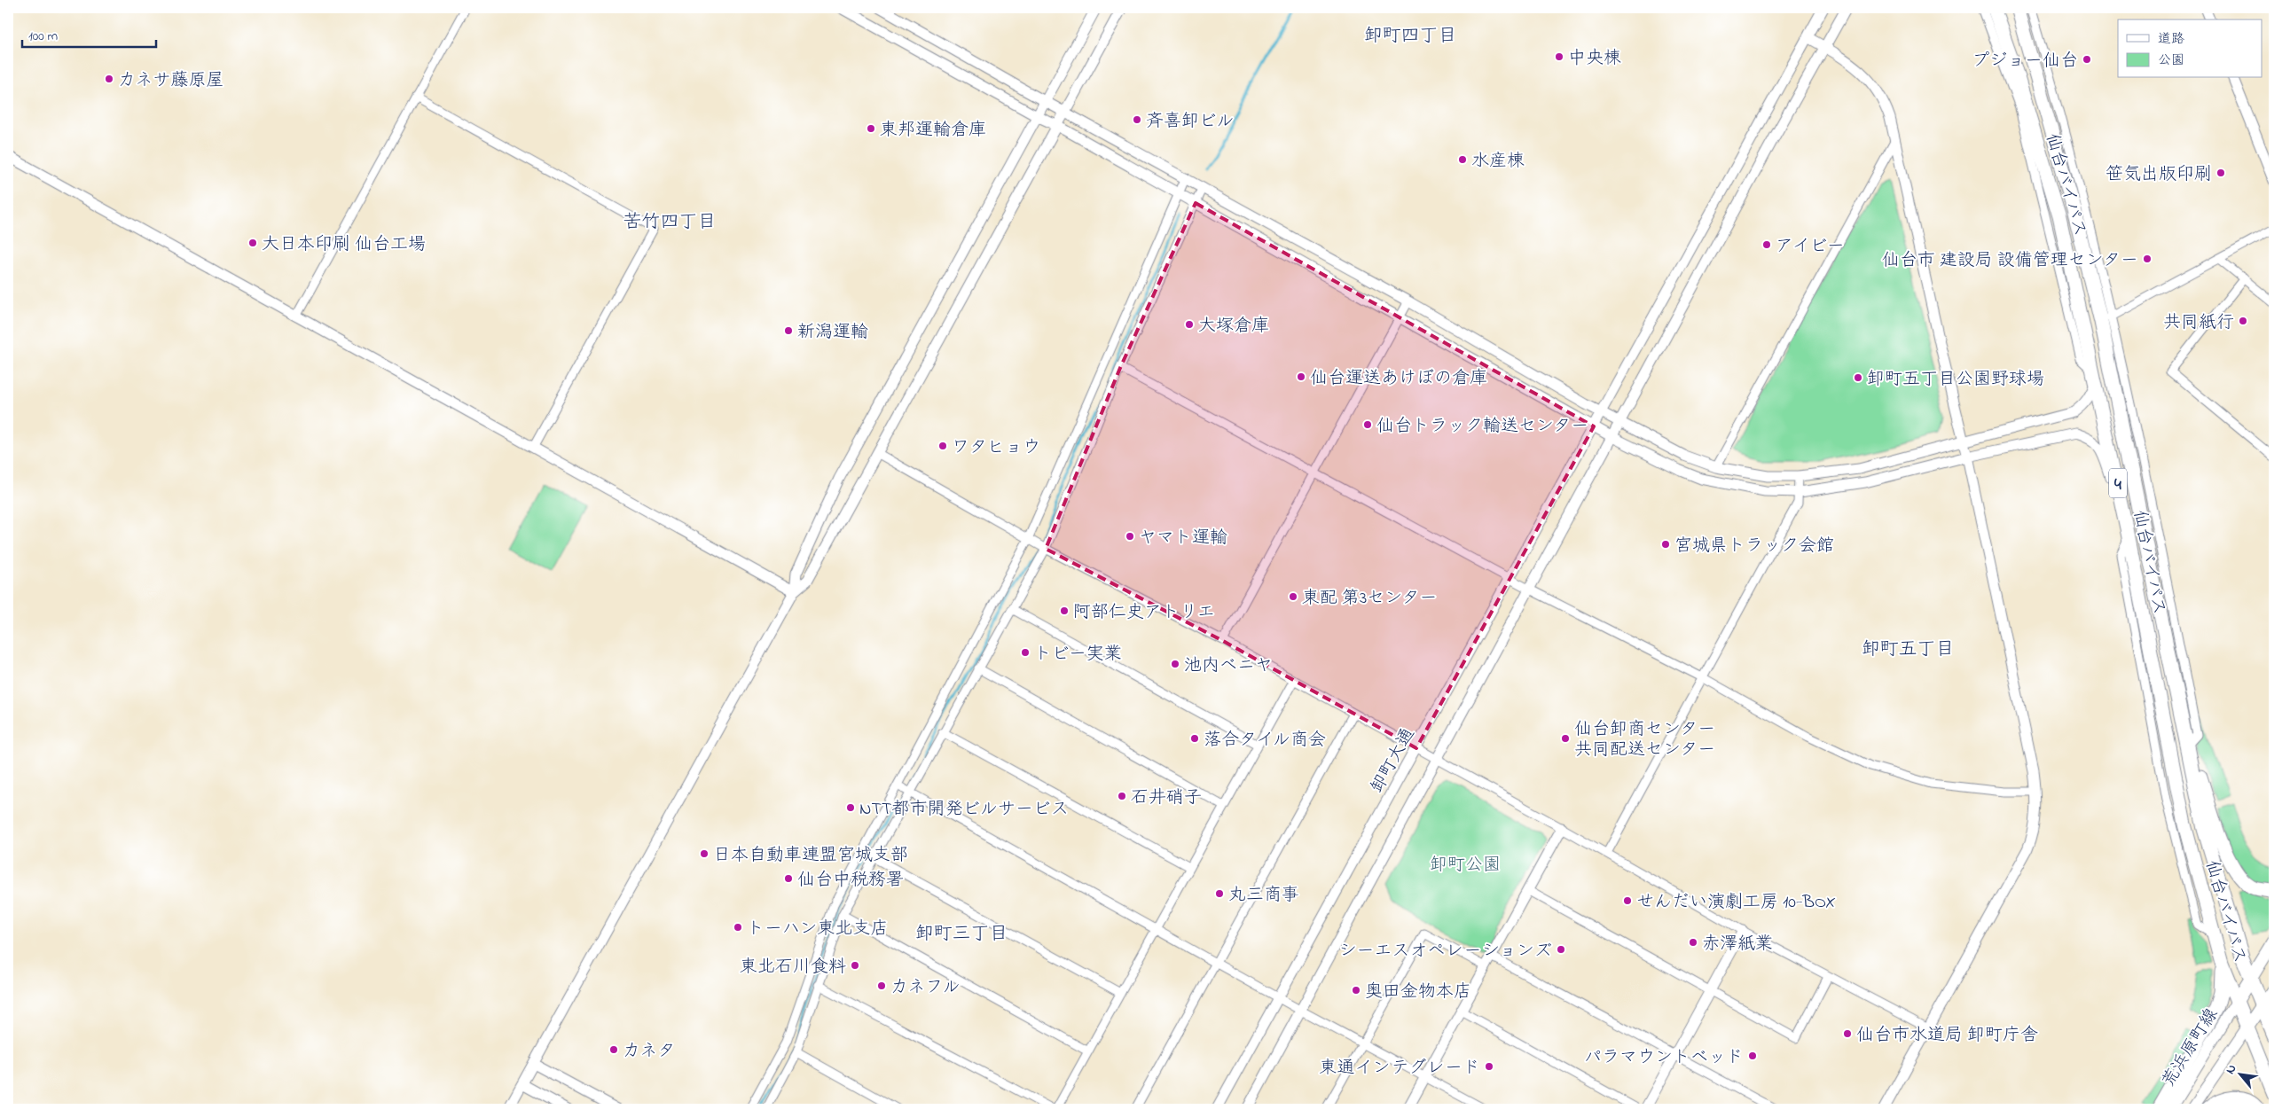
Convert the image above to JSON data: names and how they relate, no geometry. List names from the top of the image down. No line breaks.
{"streets":{"highway":["仙台バイパス","4"],"main road":["荒浜原町線"],"street":["卸町大通"]},"crossings":[["仙台バイパス","荒浜原町線"]],"districts":["卸町四丁目","苦竹四丁目","卸町五丁目","卸町三丁目"],"parks":["卸町公園"],"places":["中央棟","プジョー仙台","カネサ藤原屋","斉喜卸ビル","東邦運輸倉庫","水産棟","笹気出版印刷","大日本印刷 仙台工場","アイビー","仙台市 建設局 設備管理センター","共同紙行","大塚倉庫","新潟運輸","仙台運送あけぼの倉庫","卸町五丁目公園野球場","仙台トラック輸送センター","ワタヒョウ","ヤマト運輸","宮城県トラック会館","東配 第3センター","阿部仁史アトリエ","トビー実業","池内ベニヤ","落合タイル商会","仙台卸商センター 共同配送センター","石井硝子","NTT都市開発ビルサービス","日本自動車連盟宮城支部","仙台中税務署","丸三商事","せんだい演劇工房 10-BOX","トーハン東北支店","赤澤紙業","シーエスオペレーションズ","東北石川食料","カネフル","奥田金物本店","仙台市水道局 卸町庁舎","カネタ","パラマウントベッド","東通インテグレード"],"legend":["道路","公園"],"scale_bar":"100 m","north":"top left"}
